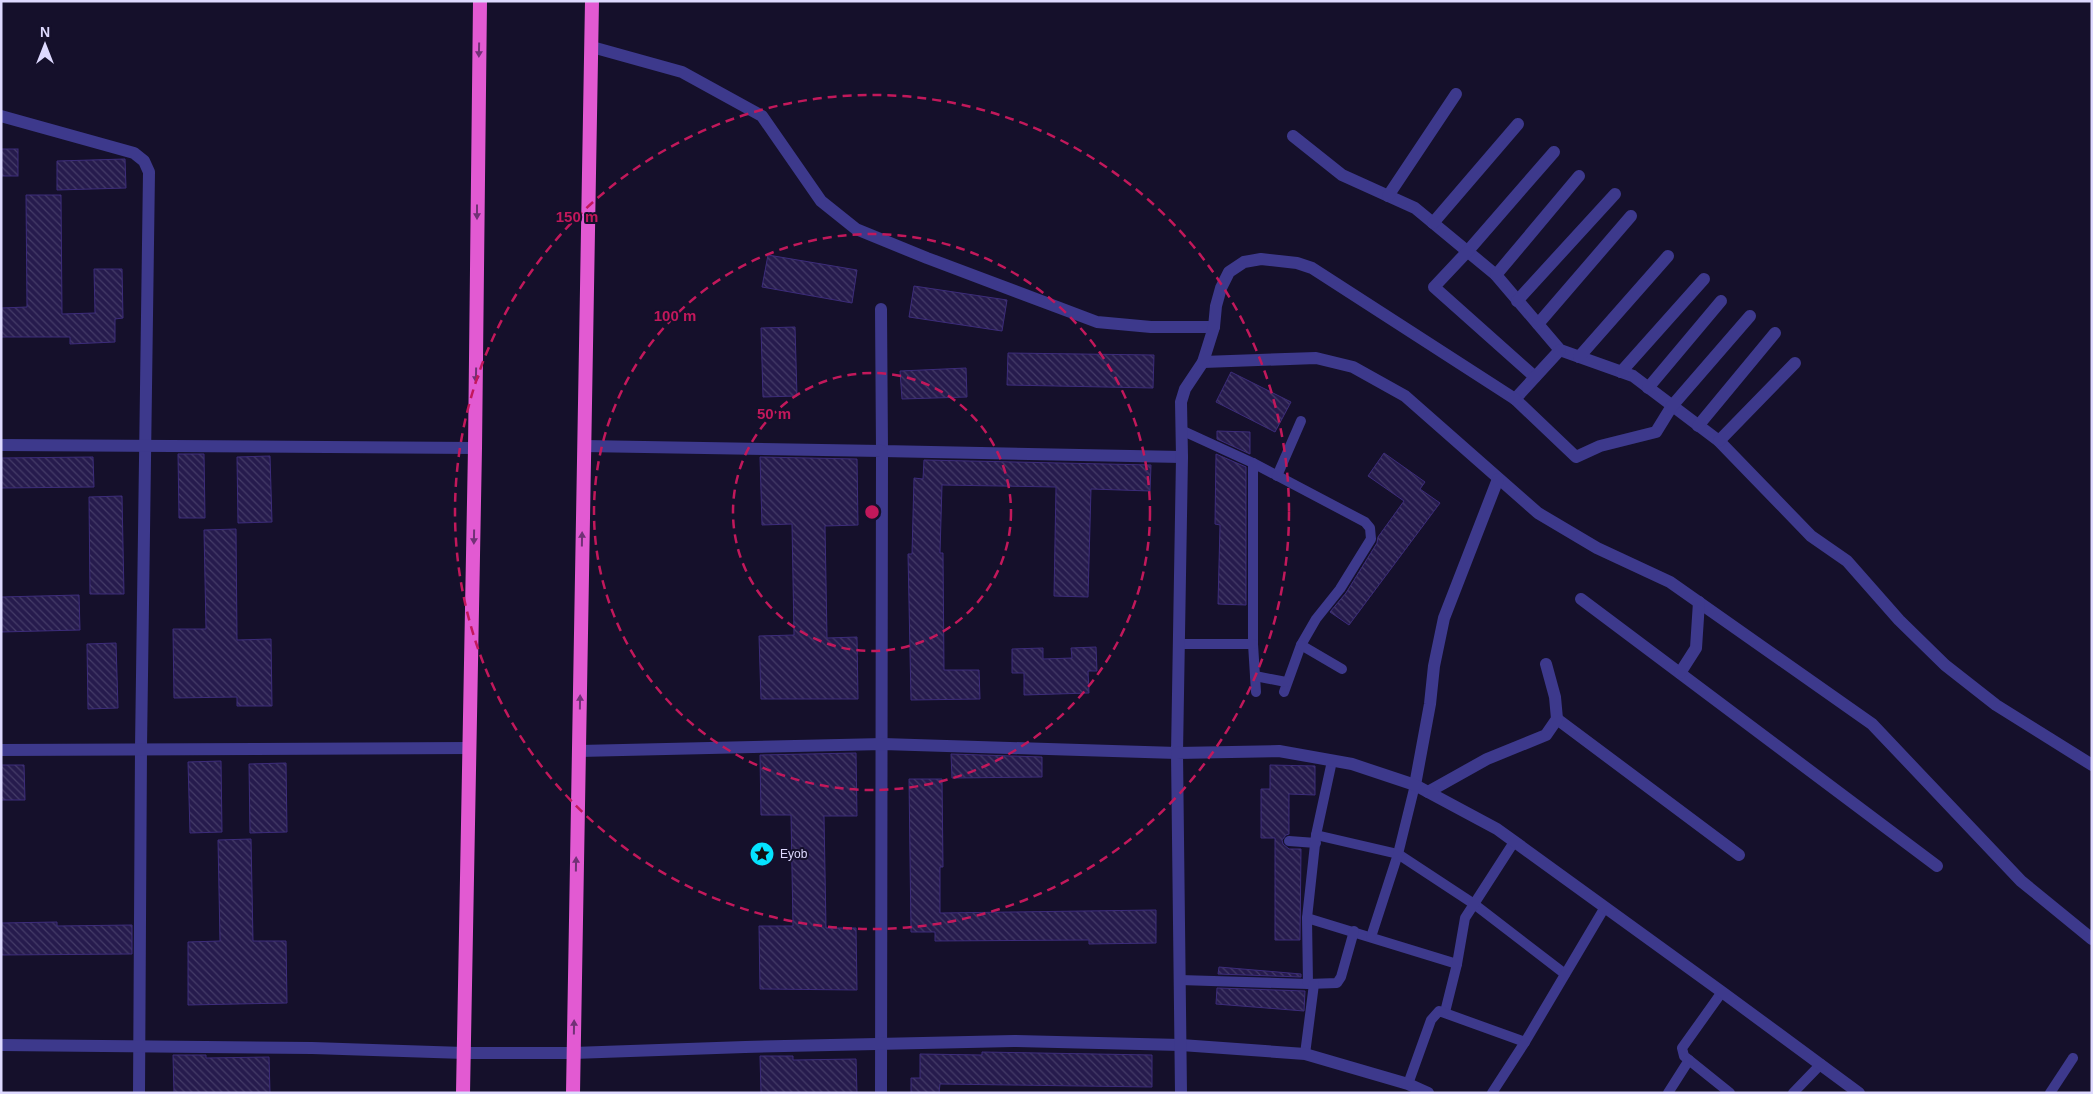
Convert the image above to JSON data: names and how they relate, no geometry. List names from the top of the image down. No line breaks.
{"places":{"place":["Eyob"]},"north":"top","rings":["150 m","100 m","50 m"]}
